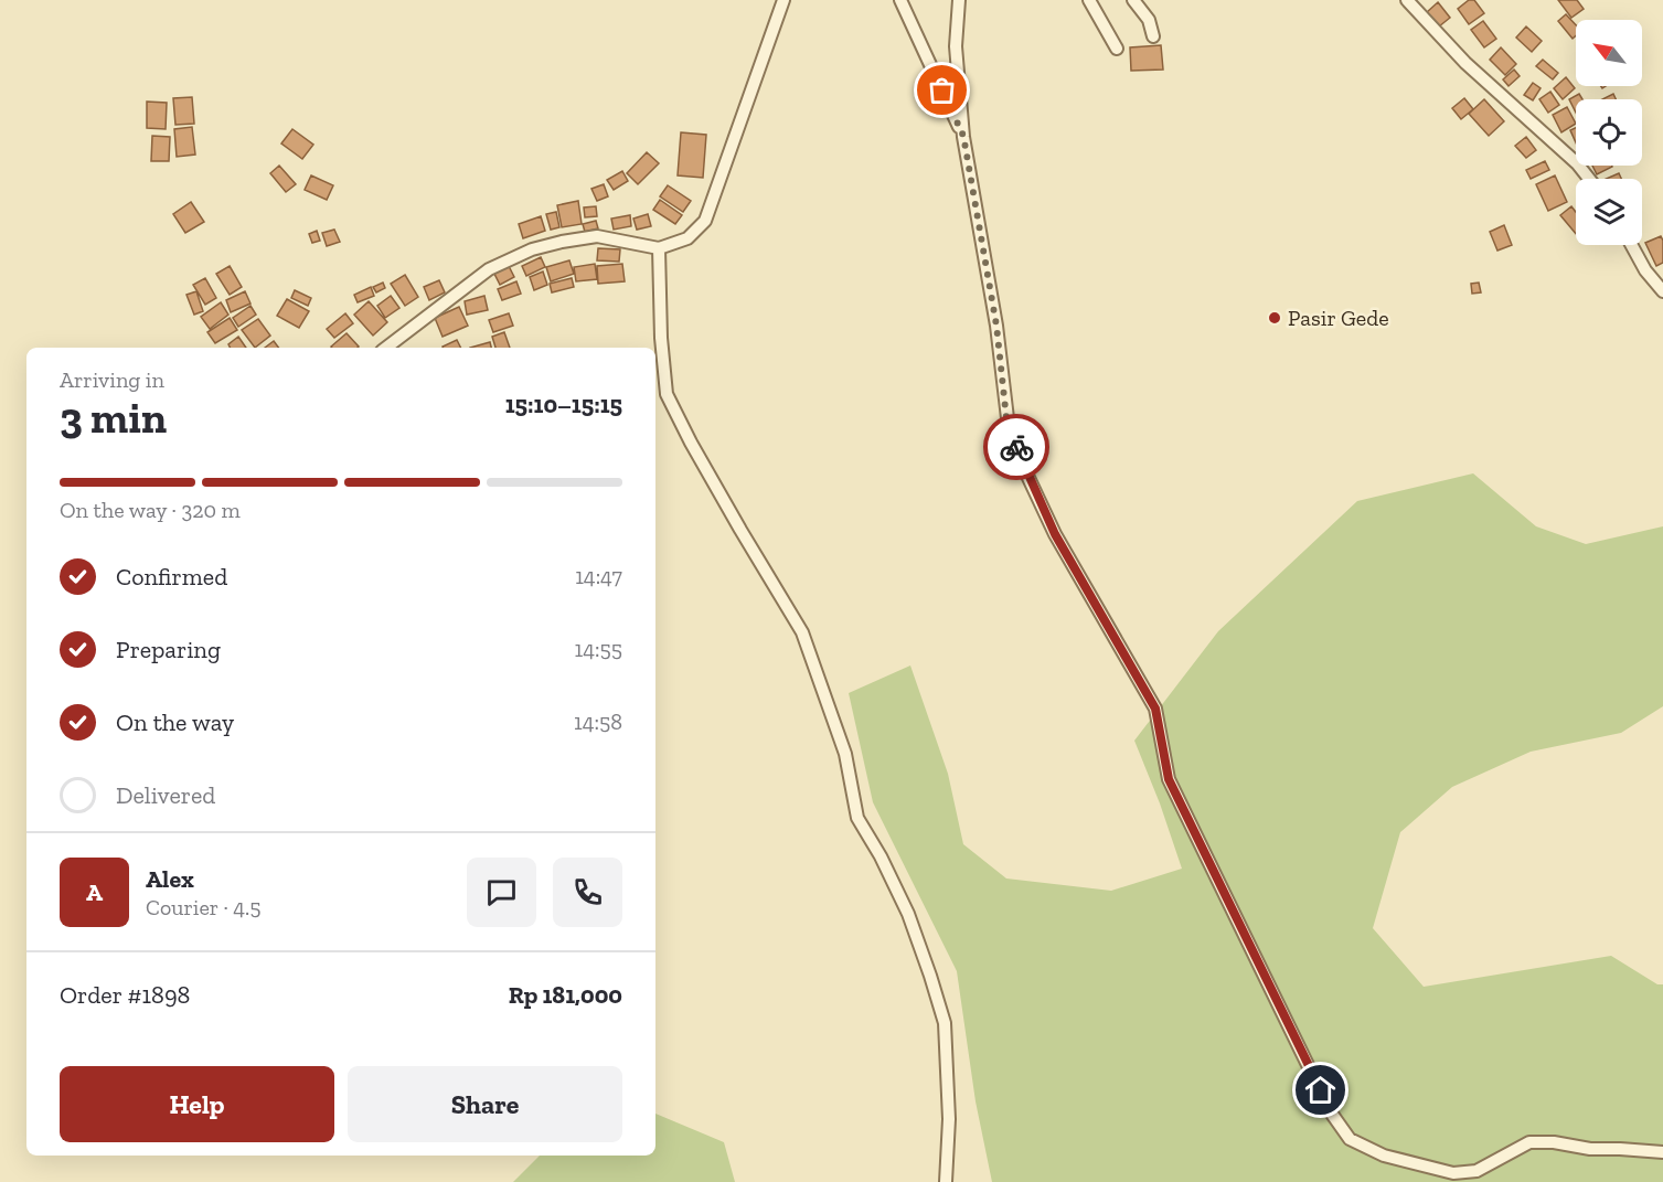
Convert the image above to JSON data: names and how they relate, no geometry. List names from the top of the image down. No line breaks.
{"places":["Pasir Gede"],"north":"top left","page":{"heading":["3 min","Arriving in","15:10–15:15"],"panel":["Alex","Courier · 4.5","Order #1898","Rp 181,000"],"bar":"On the way · 320 m","list":[["Confirmed","14:47"],["Preparing","14:55"],["On the way","14:58"],"Delivered"],"round":"A","buttons":["Help","Share"]}}
